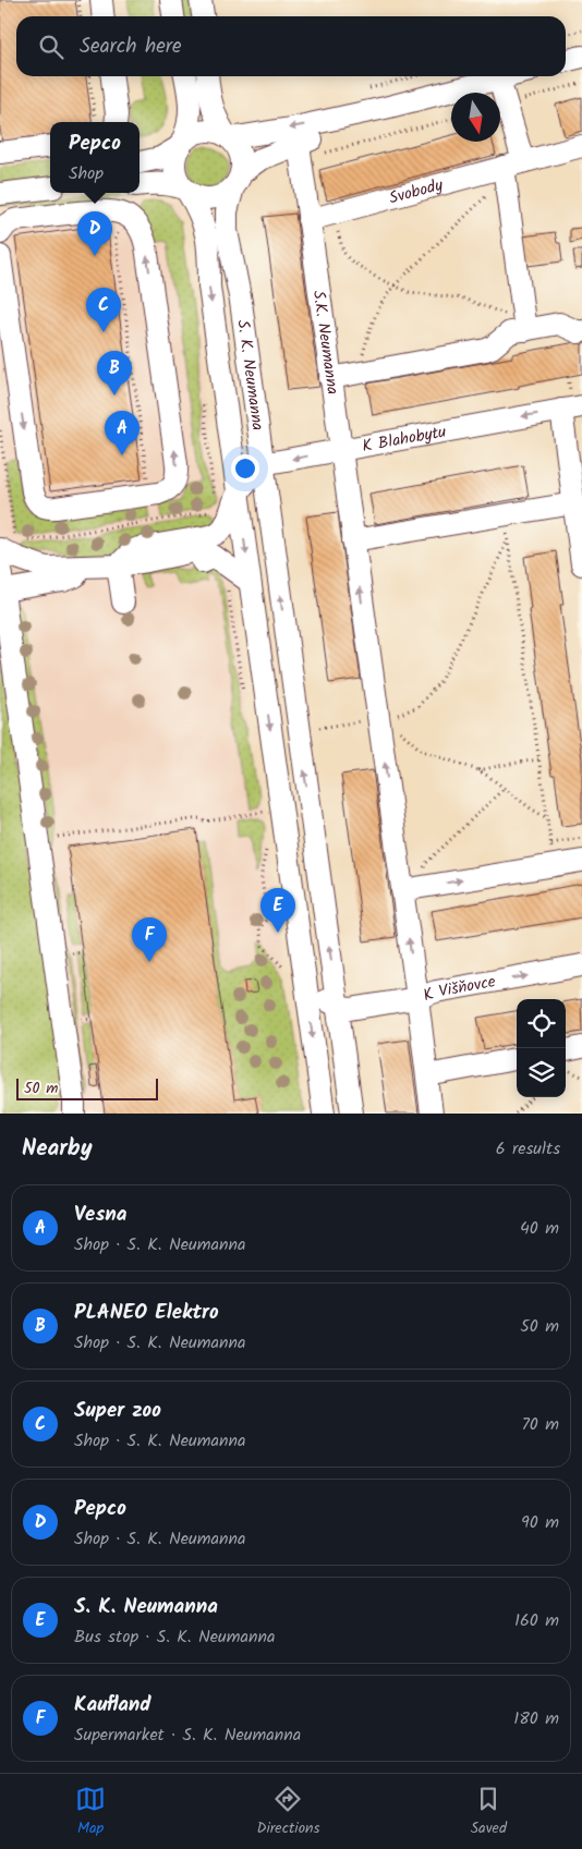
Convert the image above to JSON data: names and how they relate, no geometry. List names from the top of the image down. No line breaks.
{"streets":{"street":["Svobody","S.K. Neumanna","S. K. Neumanna","K Blahobytu","K Višňovce"]},"crossings":[["Svobody","S.K. Neumanna"],["S.K. Neumanna","K Blahobytu"],["S.K. Neumanna","K Višňovce"],["S. K. Neumanna","K Blahobytu"],["S. K. Neumanna","K Višňovce"]],"one_way":["S.K. Neumanna"],"scale_bar":"50 m","north":"bottom","page":{"search":"Search here","popup":["Pepco","Shop"],"pins":["D","C","B","A","E","F"],"scale":"50 m","heading":["Nearby","6 results"],"list":[{"mark":"A","name":"Vesna","note":"Shop · S. K. Neumanna","value":"40 m"},{"mark":"B","name":"PLANEO Elektro","note":"Shop · S. K. Neumanna","value":"50 m"},{"mark":"C","name":"Super zoo","note":"Shop · S. K. Neumanna","value":"70 m"},{"mark":"D","name":"Pepco","note":"Shop · S. K. Neumanna","value":"90 m"},{"mark":"E","name":"S. K. Neumanna","note":"Bus stop · S. K. Neumanna","value":"160 m"},{"mark":"F","name":"Kaufland","note":"Supermarket · S. K. Neumanna","value":"180 m"}],"nav":["Map","Directions","Saved"]}}
